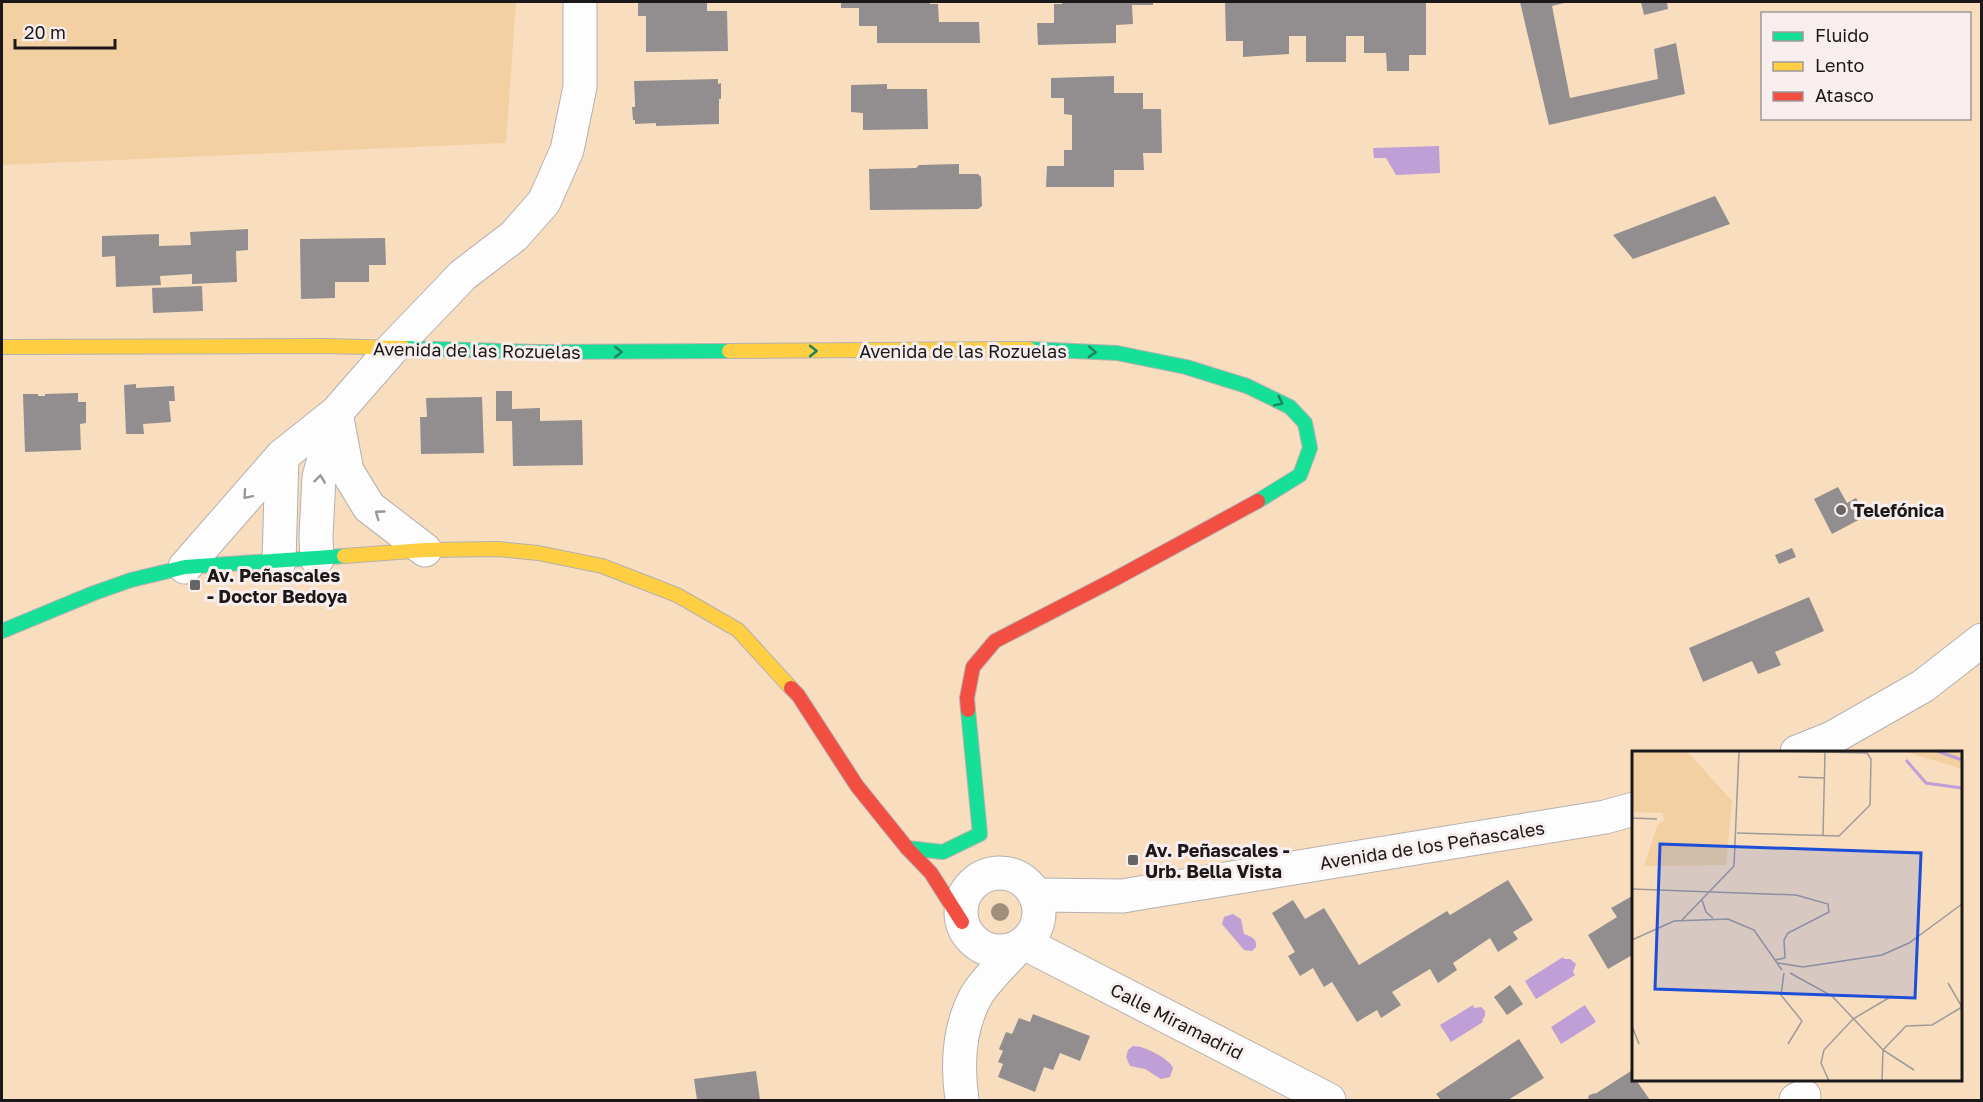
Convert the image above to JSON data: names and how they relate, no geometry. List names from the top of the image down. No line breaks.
{"streets":{"street":["Avenida de las Rozuelas","Avenida de los Peñascales","Calle Miramadrid"]},"crossings":[["Avenida de las Rozuelas","Avenida de los Peñascales"],["Avenida de las Rozuelas","Calle Miramadrid"],["Avenida de los Peñascales","Calle Miramadrid"]],"places":{"other":["Telefónica"],"transit":["Av. Peñascales - Doctor Bedoya","Av. Peñascales - Urb. Bella Vista"]},"legend":["Fluido","Lento","Atasco"],"scale_bar":"20 m"}
